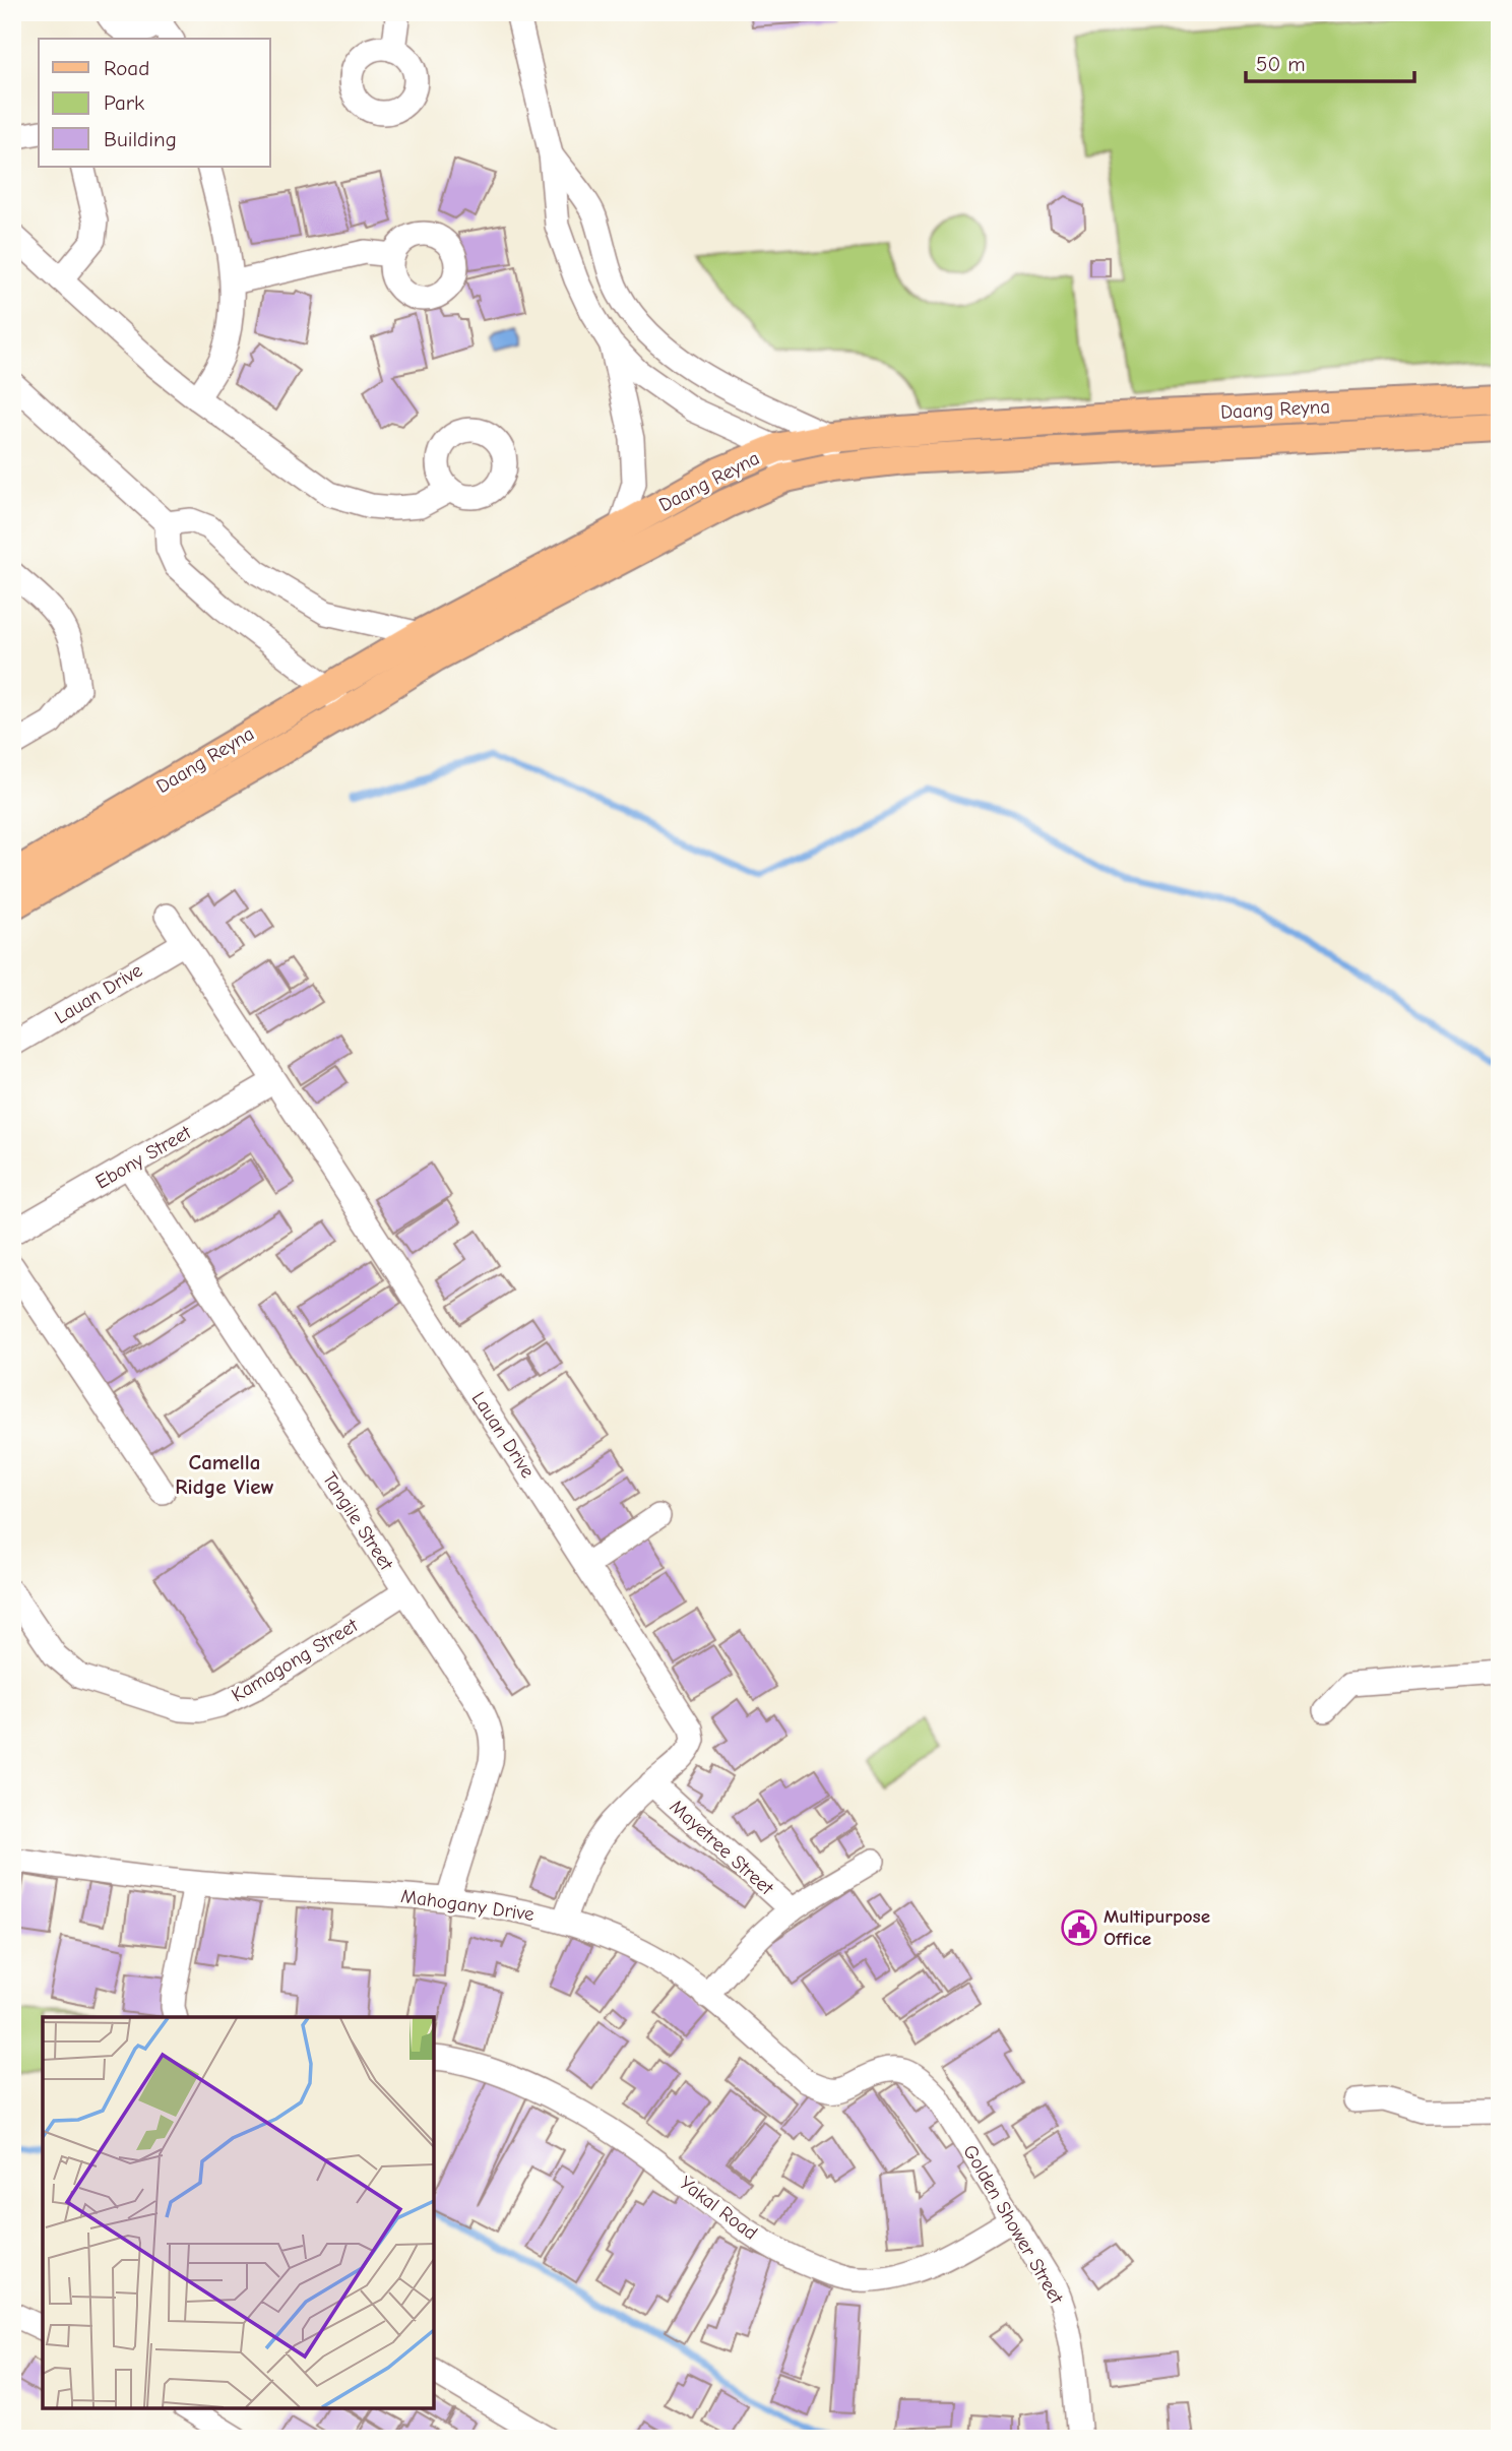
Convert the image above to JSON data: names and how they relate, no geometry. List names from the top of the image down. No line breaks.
{"streets":{"main road":["Daang Reyna"],"street":["Lauan Drive","Ebony Street","Tangile Street","Kamagong Street","Mayetree Street","Mahogany Drive","Yakal Road","Golden Shower Street"]},"crossings":[["Lauan Drive","Ebony Street"],["Lauan Drive","Mayetree Street"],["Lauan Drive","Mahogany Drive"],["Ebony Street","Tangile Street"],["Tangile Street","Kamagong Street"],["Tangile Street","Mahogany Drive"],["Mahogany Drive","Golden Shower Street"],["Yakal Road","Golden Shower Street"]],"districts":["Camella Ridge View"],"places":{"public building":["Multipurpose Office"]},"legend":["Road","Park","Building"],"scale_bar":"50 m"}
